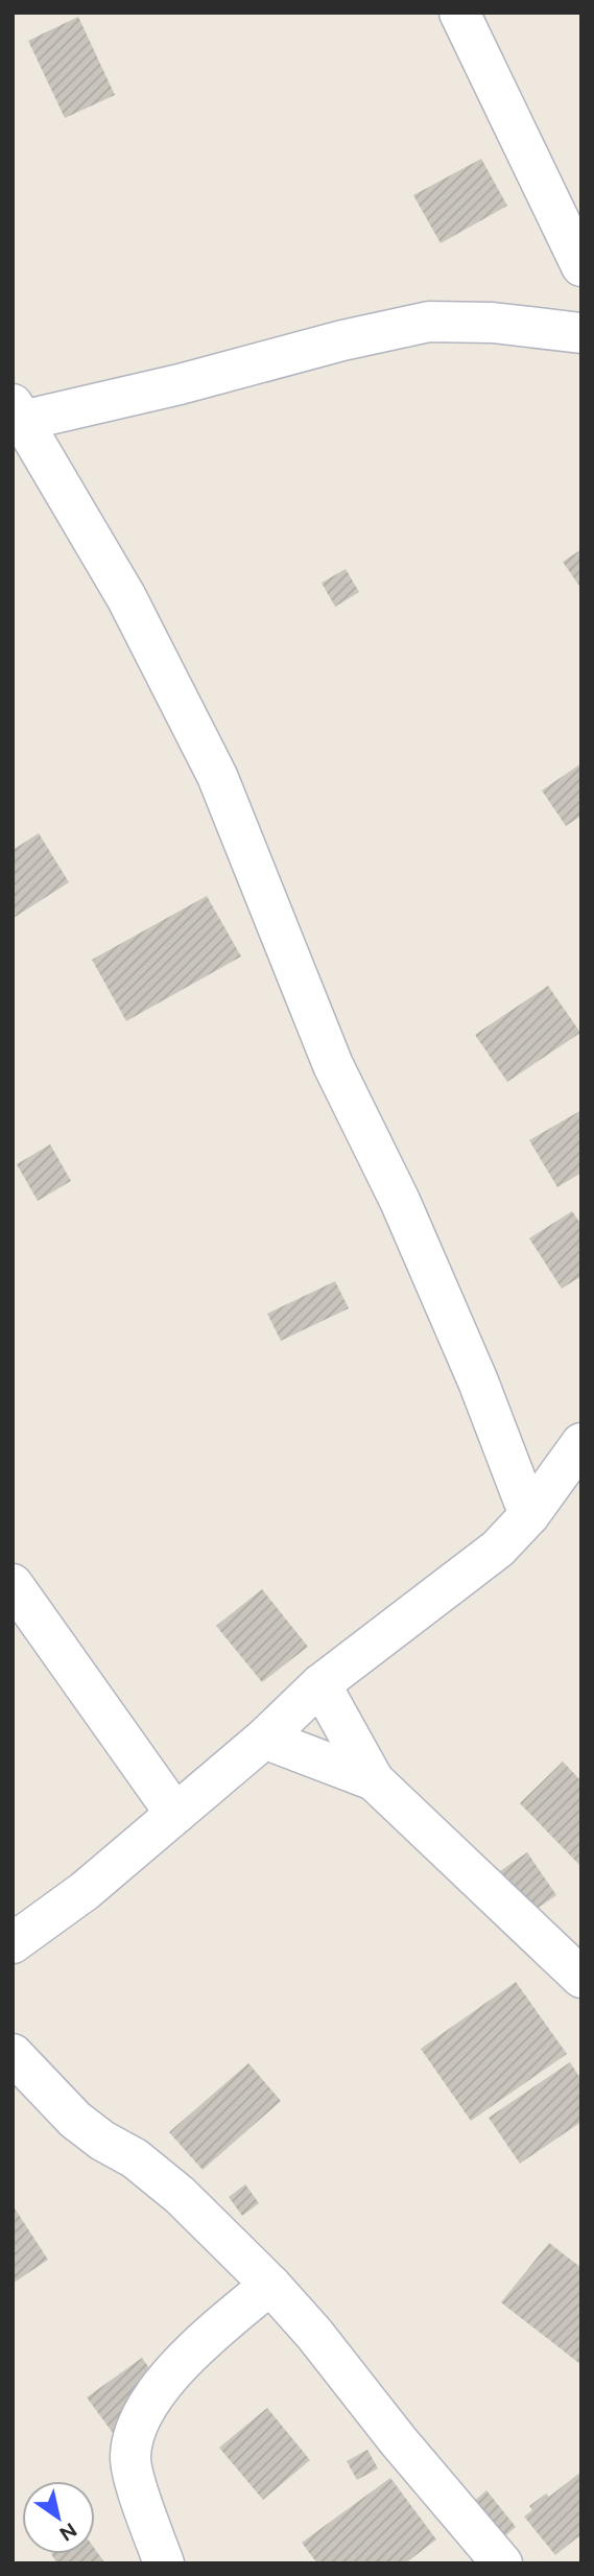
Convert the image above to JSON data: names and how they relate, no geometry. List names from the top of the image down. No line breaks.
{"north":"bottom right"}
